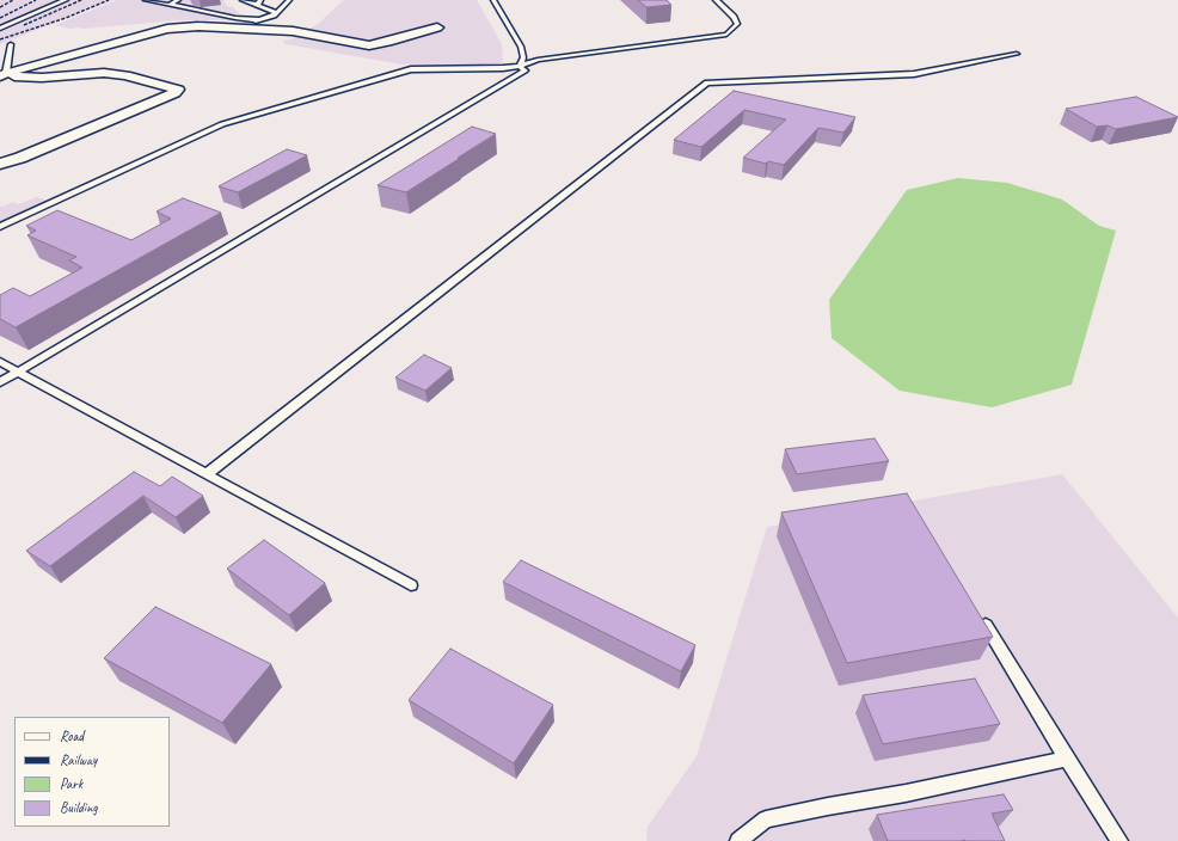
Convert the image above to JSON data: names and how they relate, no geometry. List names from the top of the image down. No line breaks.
{"legend":["Road","Railway","Park","Building"]}
